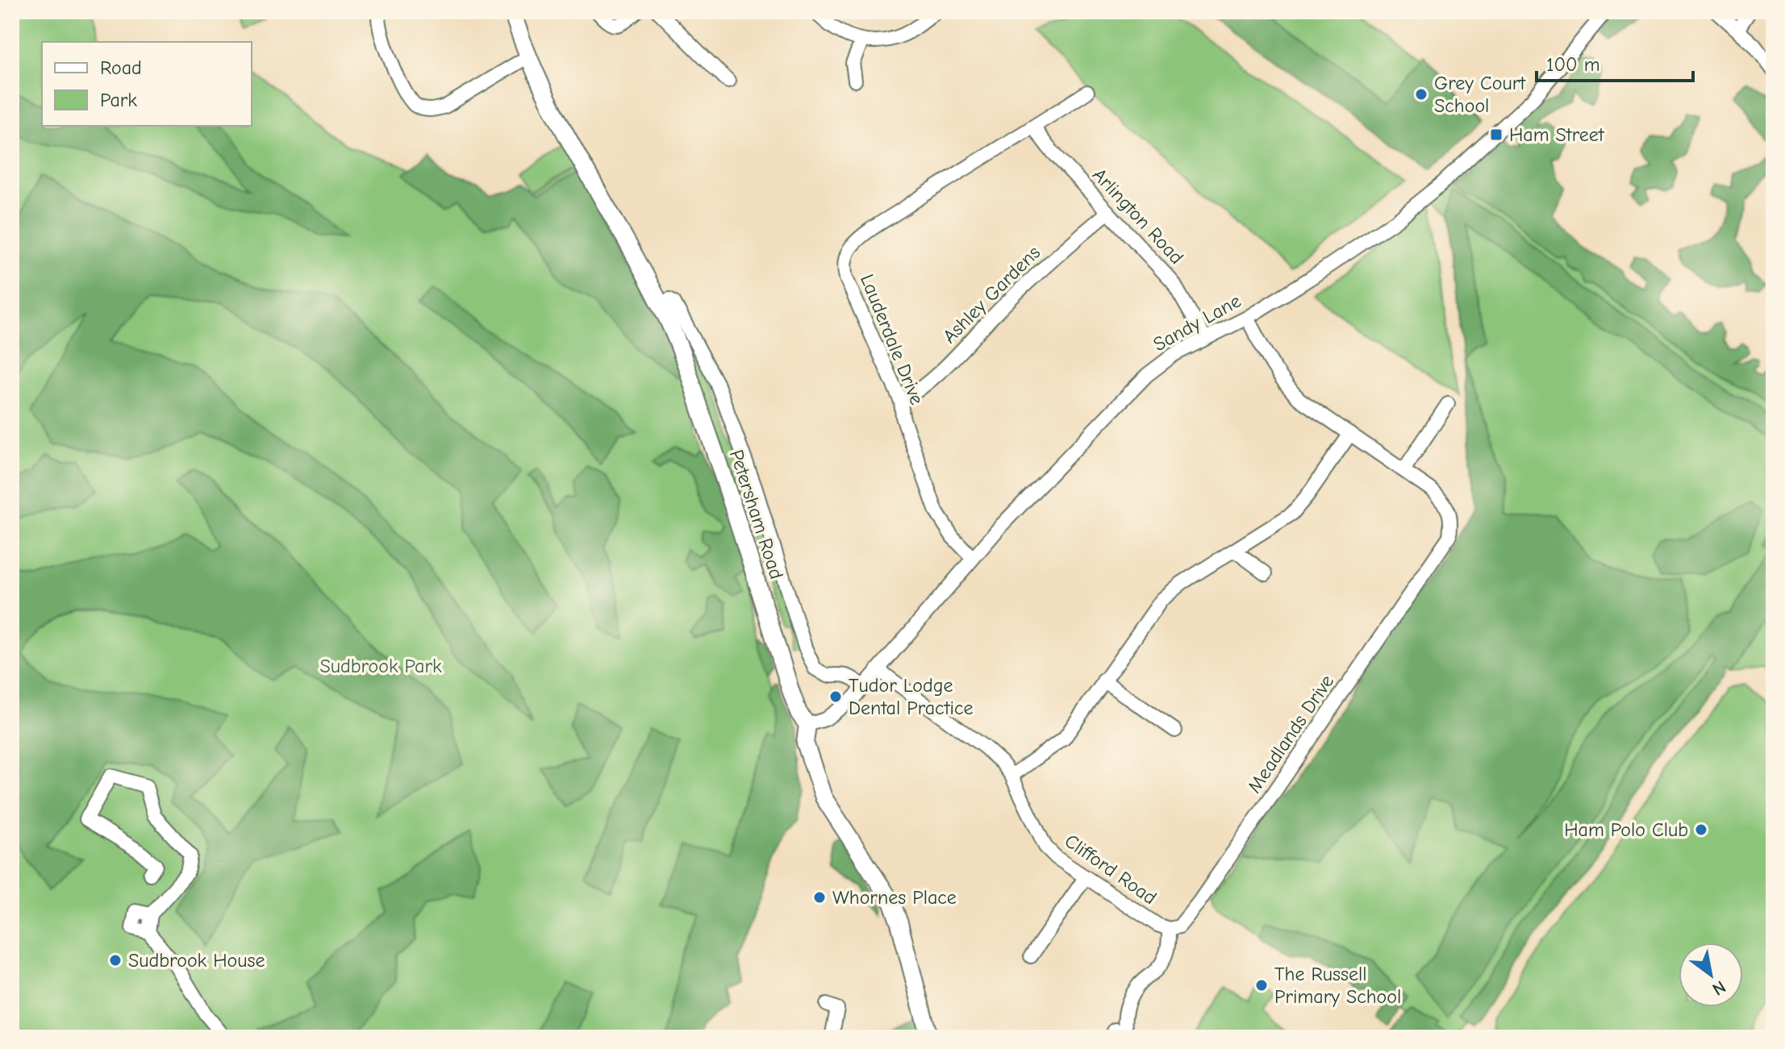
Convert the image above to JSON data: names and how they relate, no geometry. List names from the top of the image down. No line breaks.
{"streets":{"main road":["Petersham Road"],"street":["Arlington Road","Ashley Gardens","Sandy Lane","Lauderdale Drive","Meadlands Drive","Clifford Road"]},"crossings":[["Arlington Road","Ashley Gardens"],["Arlington Road","Sandy Lane"],["Arlington Road","Lauderdale Drive"],["Ashley Gardens","Lauderdale Drive"],["Sandy Lane","Lauderdale Drive"],["Sandy Lane","Petersham Road"],["Sandy Lane","Meadlands Drive"],["Sandy Lane","Clifford Road"],["Meadlands Drive","Clifford Road"]],"parks":["Sudbrook Park"],"places":{"other":["Grey Court School","Tudor Lodge Dental Practice","Ham Polo Club","Whornes Place","Sudbrook House","The Russell Primary School"],"transit":["Ham Street"]},"legend":["Road","Park"],"scale_bar":"100 m","north":"bottom right"}
